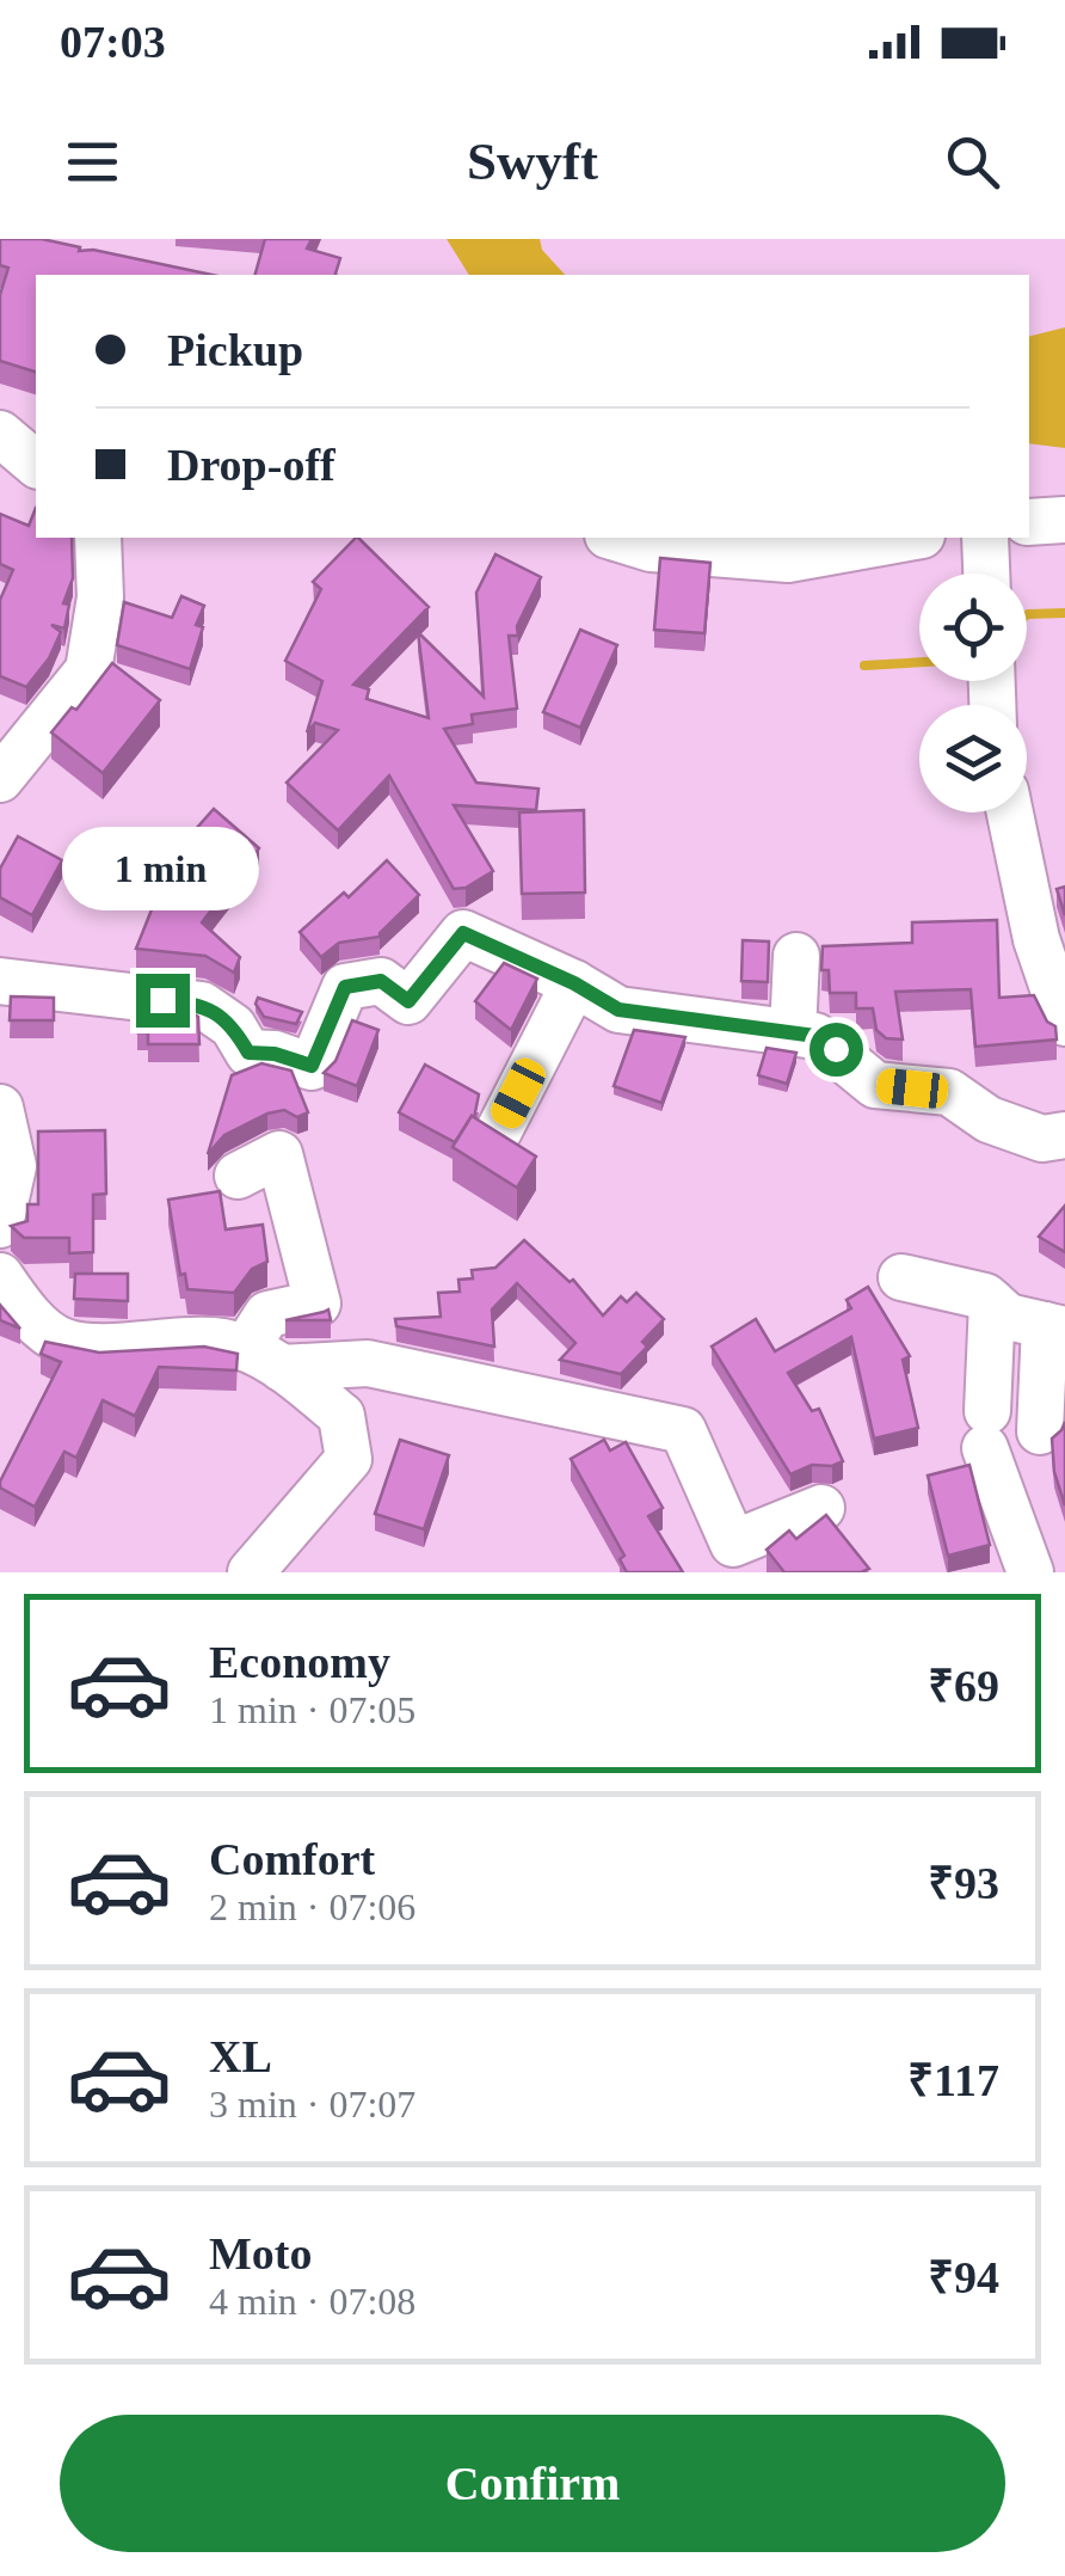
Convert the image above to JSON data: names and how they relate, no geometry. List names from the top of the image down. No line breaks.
{"page":{"status":"07:03","header":"Swyft","banner":["Pickup","Drop-off"],"bubble":"1 min","list":[{"name":"Economy","note":"1 min · 07:05","value":"₹69"},{"name":"Comfort","note":"2 min · 07:06","value":"₹93"},{"name":"XL","note":"3 min · 07:07","value":"₹117"},{"name":"Moto","note":"4 min · 07:08","value":"₹94"}],"buttons":"Confirm"}}
